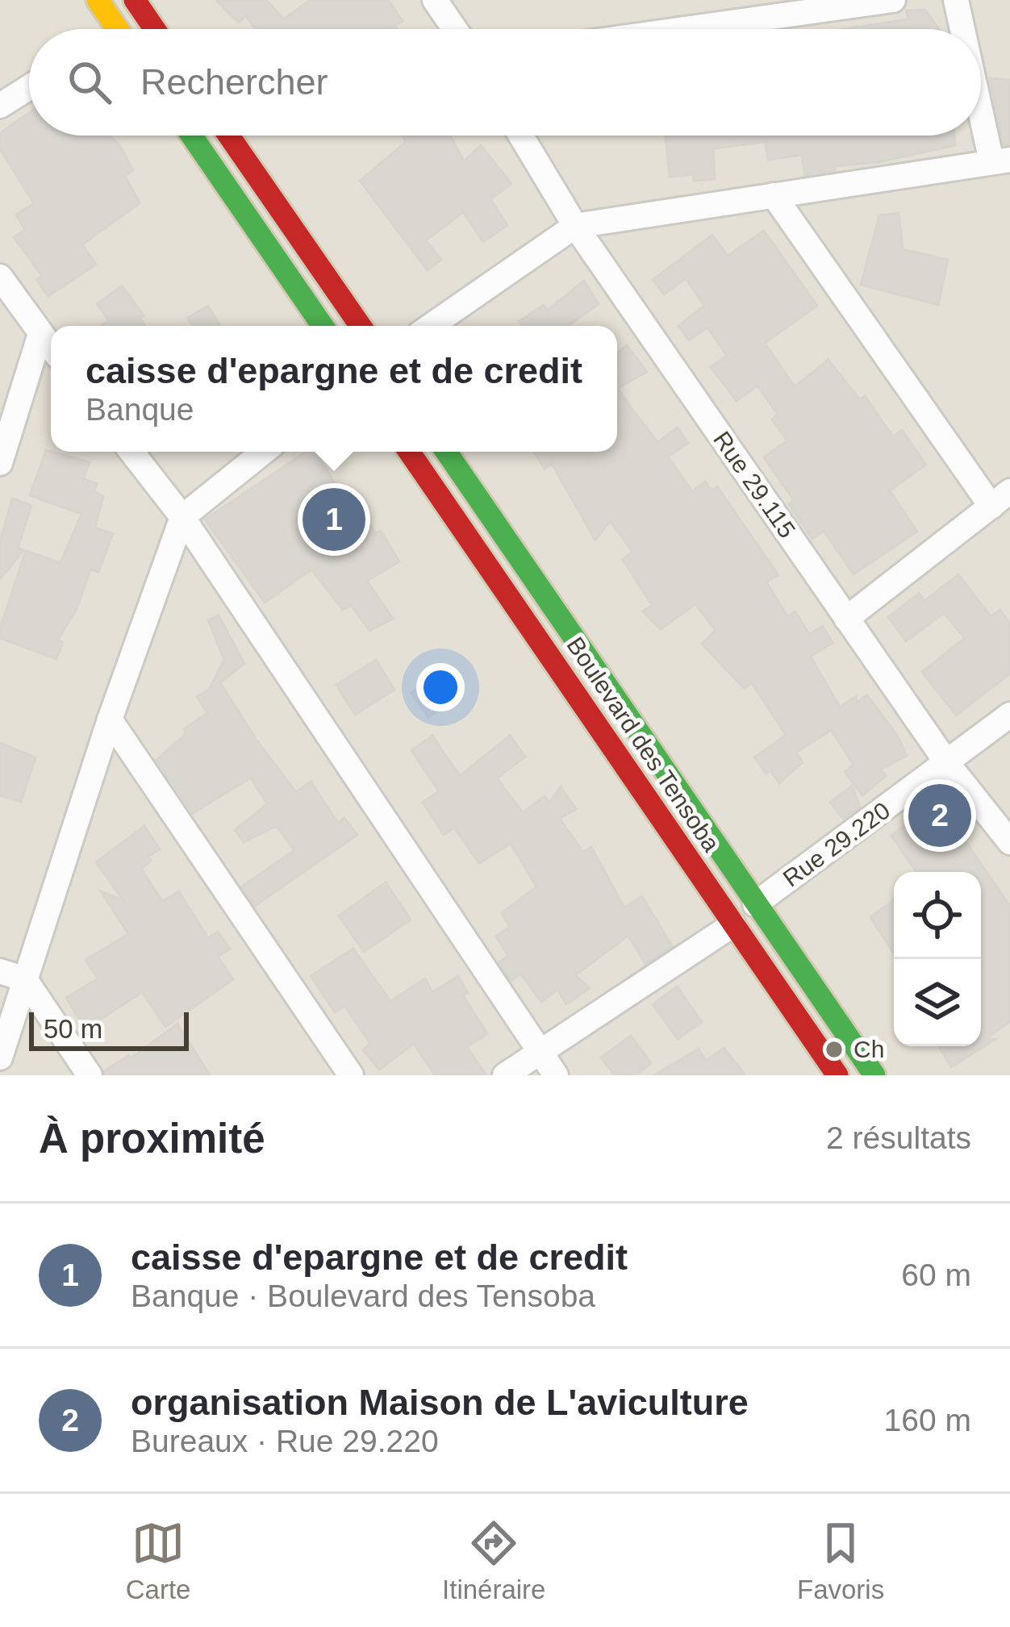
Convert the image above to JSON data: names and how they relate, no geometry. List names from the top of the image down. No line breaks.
{"streets":{"main road":["Boulevard des Tensoba"],"street":["Rue 29.115","Rue 29.220"]},"crossings":[["Rue 29.115","Rue 29.220"],["Boulevard des Tensoba","Rue 29.220"]],"places":["Ch"],"scale_bar":"50 m","page":{"search":"Rechercher","popup":["caisse d'epargne et de credit","Banque"],"pins":["1","2"],"scale":"50 m","heading":["À proximité","2 résultats"],"list":[{"mark":"1","name":"caisse d'epargne et de credit","note":"Banque · Boulevard des Tensoba","value":"60 m"},{"mark":"2","name":"organisation Maison de L'aviculture","note":"Bureaux · Rue 29.220","value":"160 m"}],"nav":["Carte","Itinéraire","Favoris"]}}
